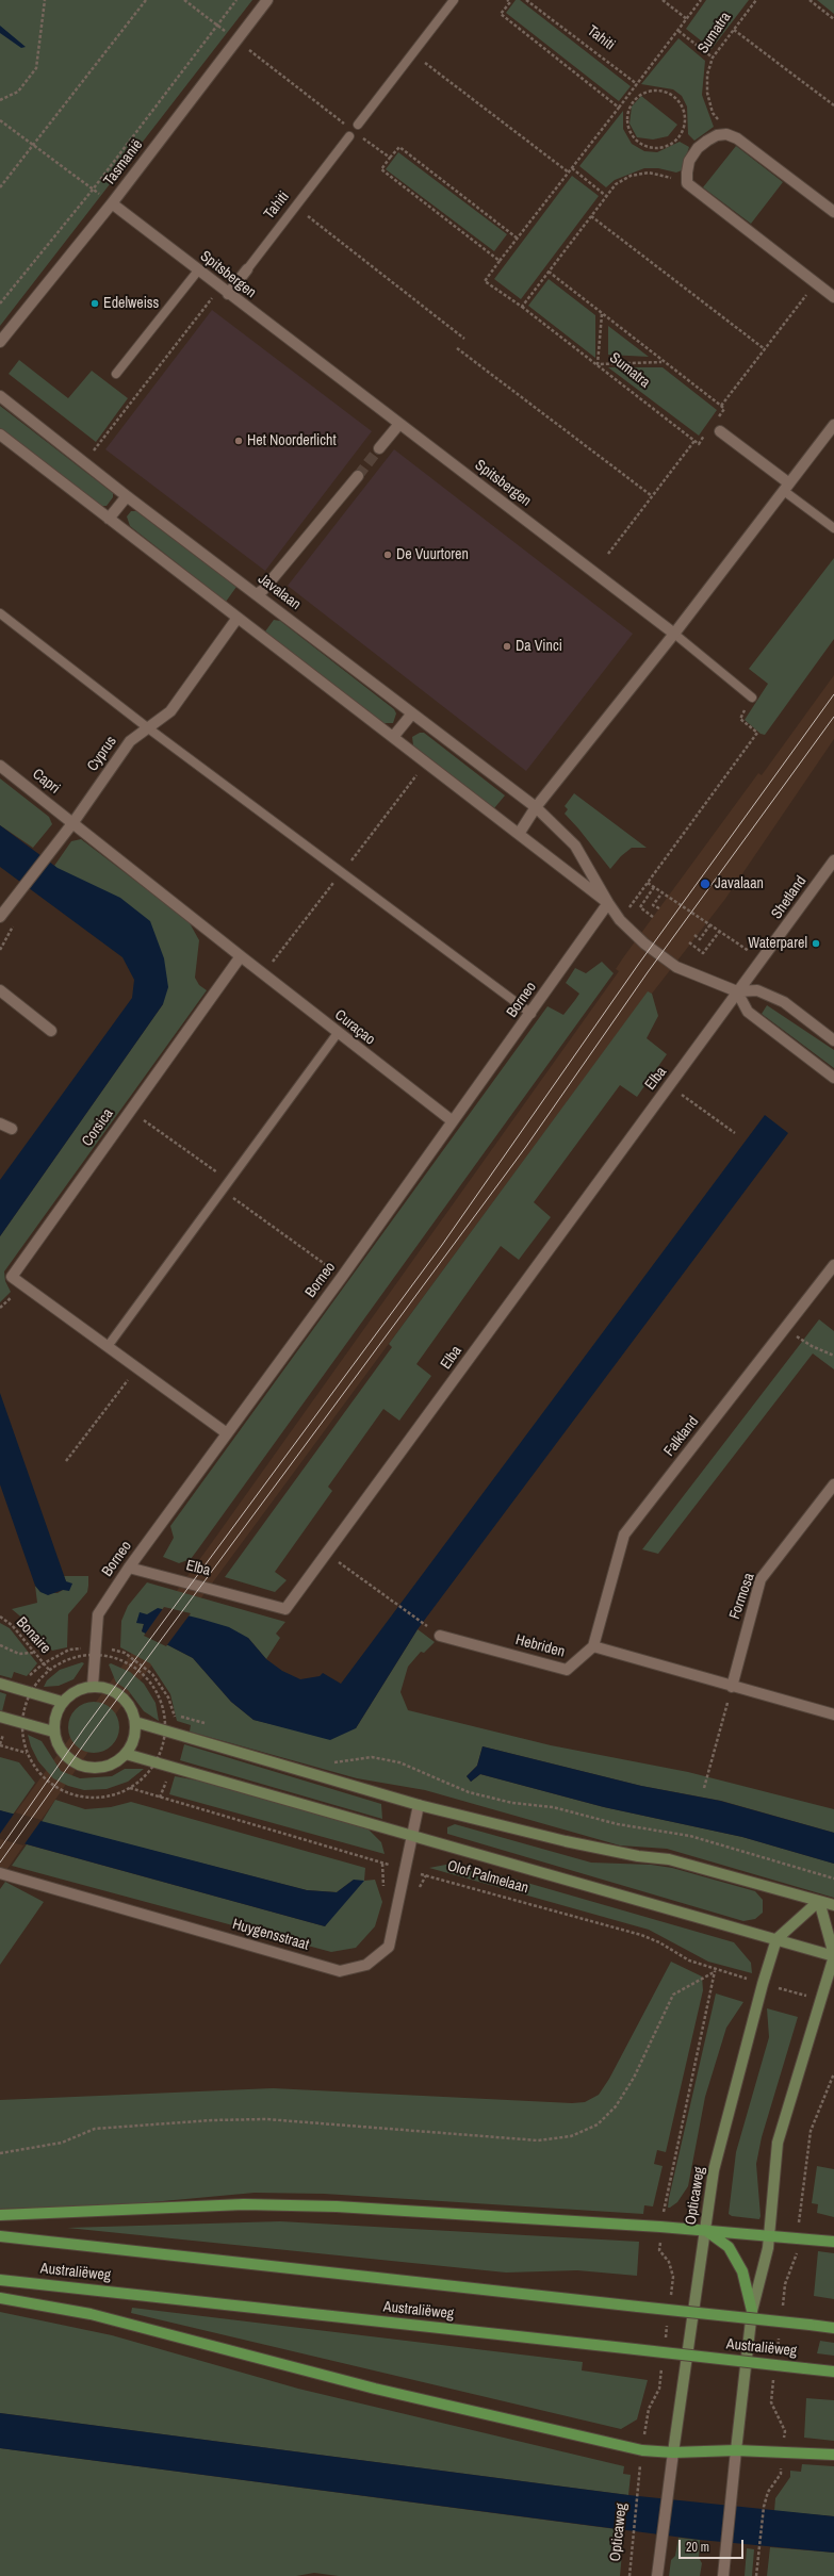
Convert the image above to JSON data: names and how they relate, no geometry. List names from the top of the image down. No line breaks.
{"streets":{"main road":["Australiëweg"],"street":["Tahiti","Tasmanië","Spitsbergen","Javalaan","Cyprus","Capri","Shetland","Borneo","Curaçao","Elba","Corsica","Falkland","Formosa","Hebriden","Olof Palmelaan","Huygensstraat","Opticaweg"],"path":["Sumatra","Bonaire"]},"crossings":[["Tahiti","Spitsbergen"],["Tasmanië","Spitsbergen"],["Javalaan","Cyprus"],["Javalaan","Shetland"],["Javalaan","Borneo"],["Javalaan","Elba"],["Cyprus","Capri"],["Shetland","Elba"],["Borneo","Curaçao"],["Borneo","Elba"],["Borneo","Corsica"],["Borneo","Olof Palmelaan"],["Curaçao","Corsica"],["Falkland","Hebriden"],["Olof Palmelaan","Huygensstraat"],["Olof Palmelaan","Opticaweg"]],"places":["Edelweiss","Het Noorderlicht","De Vuurtoren","Da Vinci","Javalaan","Waterparel"],"scale_bar":"20 m"}
